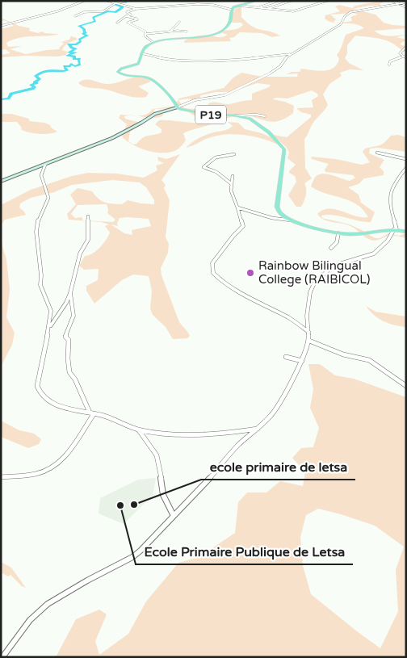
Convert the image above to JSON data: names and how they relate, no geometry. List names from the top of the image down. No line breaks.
{"streets":{"main road":["P19"]},"places":["Rainbow Bilingual College (RAIBICOL)","ecole primaire de letsa","Ecole Primaire Publique de Letsa"]}
